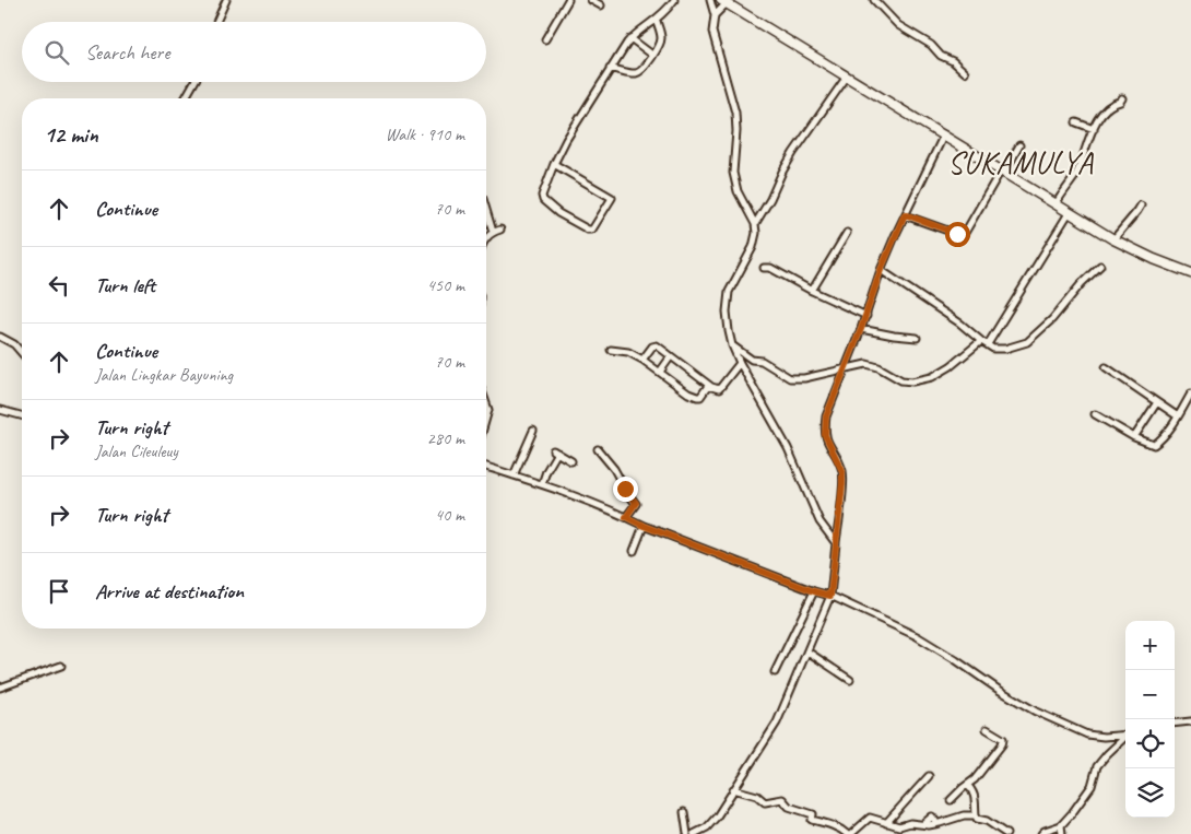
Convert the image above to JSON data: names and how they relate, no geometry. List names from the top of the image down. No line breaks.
{"districts":["SUKAMULYA"],"page":{"search":"Search here","heading":["12 min","Walk · 910 m"],"list":[["Continue","70 m"],["Turn left","450 m"],["Continue","Jalan Lingkar Bayuning","70 m"],["Turn right","Jalan Cileuleuy","280 m"],["Turn right","40 m"],"Arrive at destination"],"map_buttons":["+","−"]}}
